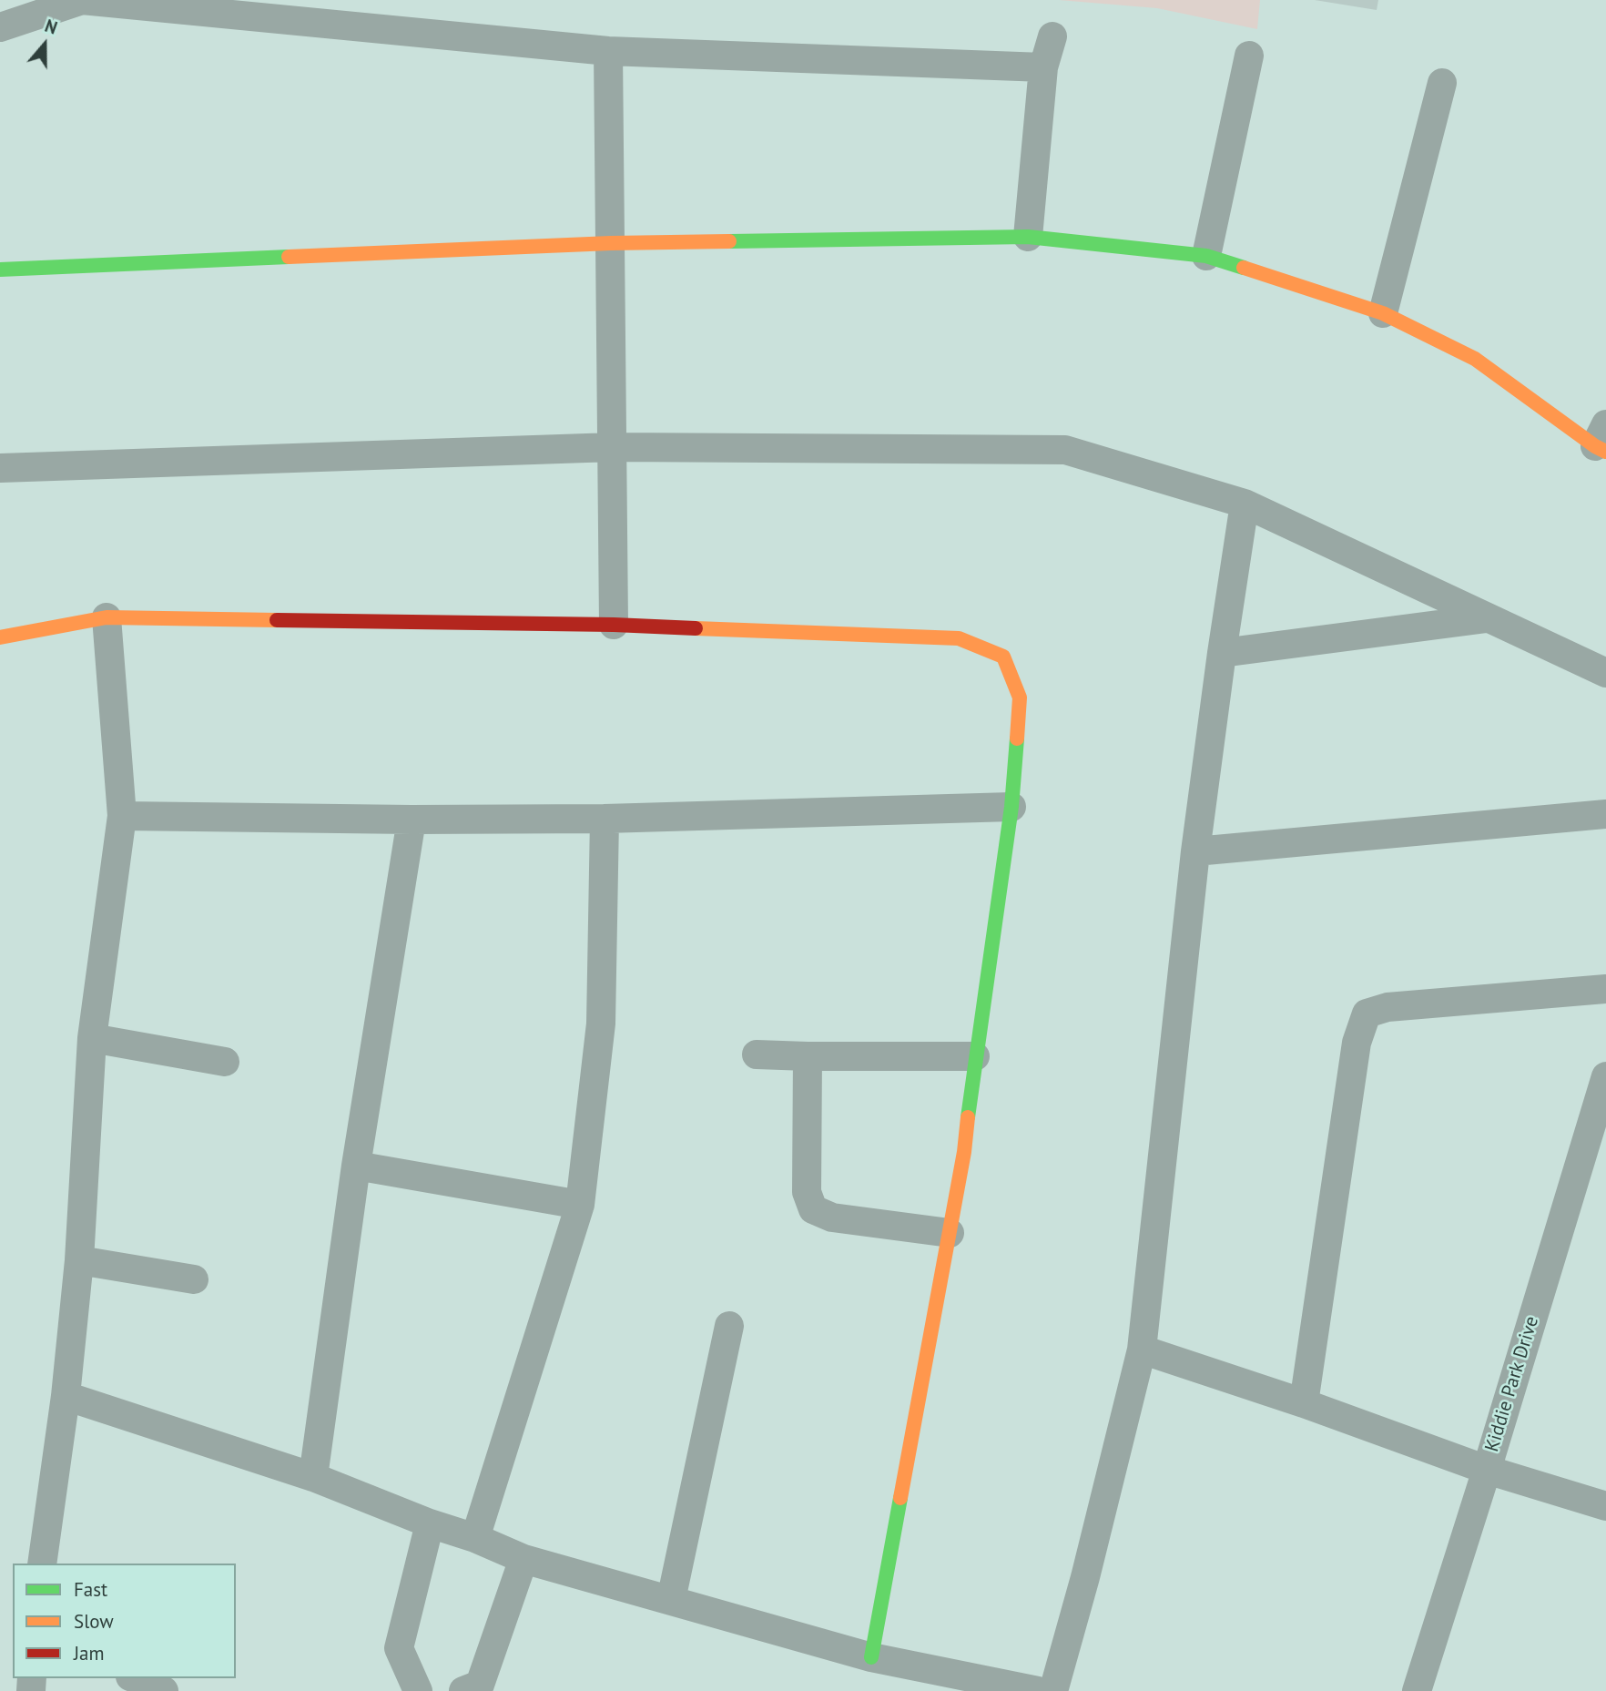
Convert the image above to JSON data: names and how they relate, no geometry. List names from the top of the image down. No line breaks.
{"streets":{"street":["Kiddie Park Drive"]},"legend":["Fast","Slow","Jam"],"north":"top"}
